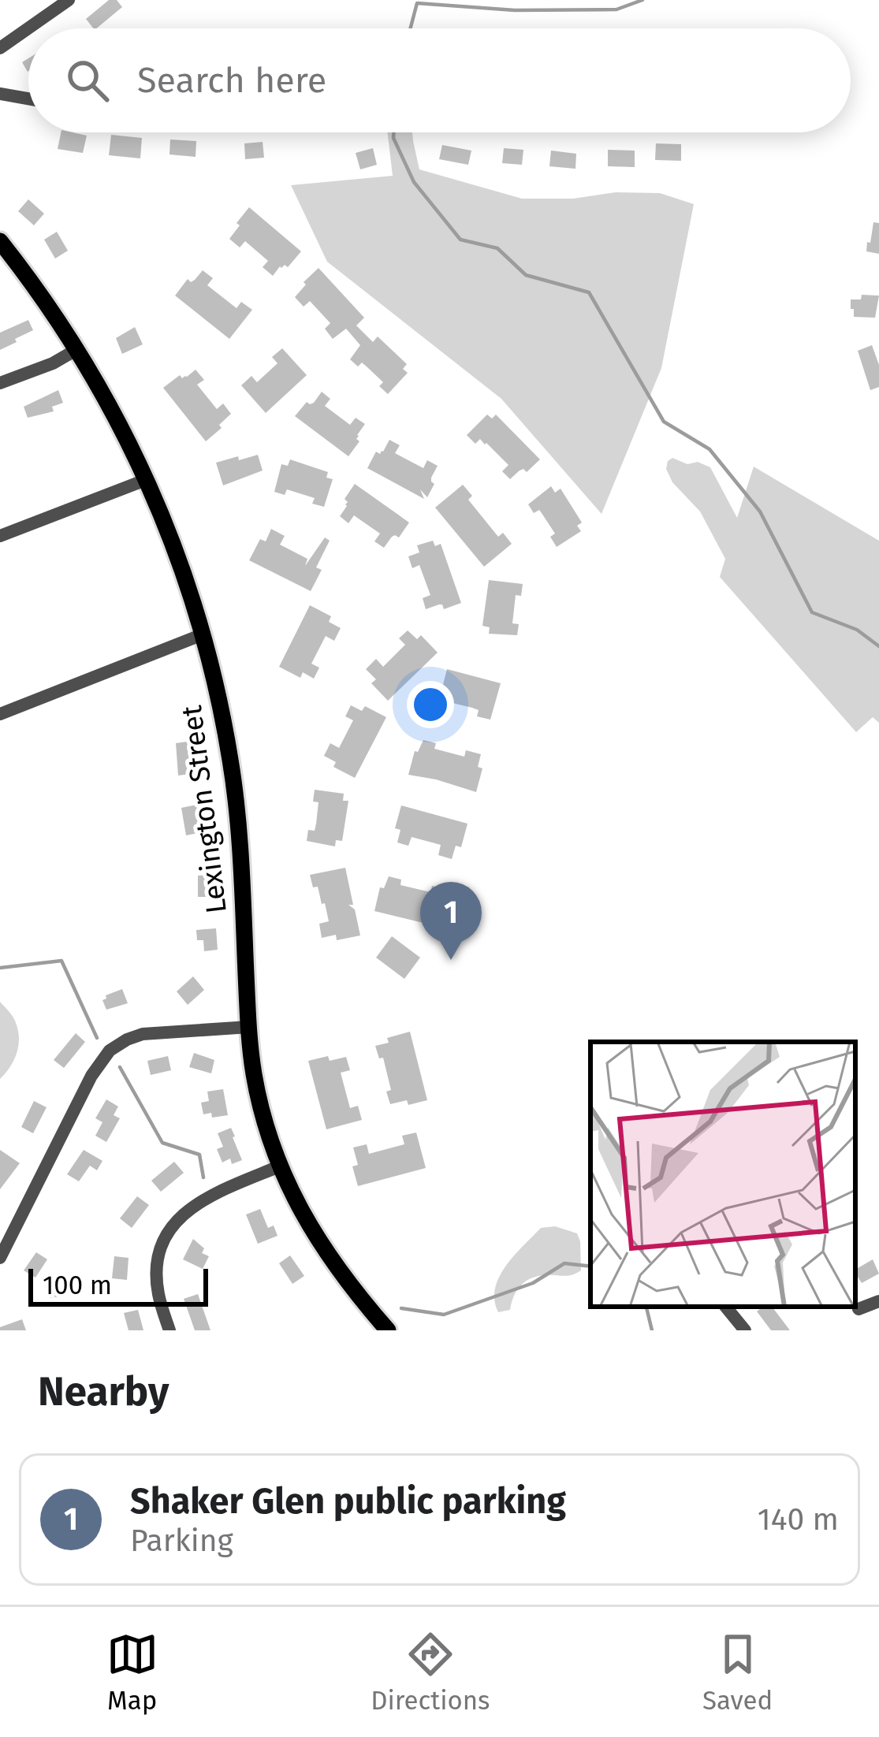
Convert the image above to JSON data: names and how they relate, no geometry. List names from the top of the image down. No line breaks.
{"streets":{"main road":["Lexington Street"]},"scale_bar":"100 m","page":{"search":"Search here","pins":"1","scale":"100 m","heading":"Nearby","list":[{"mark":"1","name":"Shaker Glen public parking","note":"Parking","value":"140 m"}],"nav":["Map","Directions","Saved"]}}
